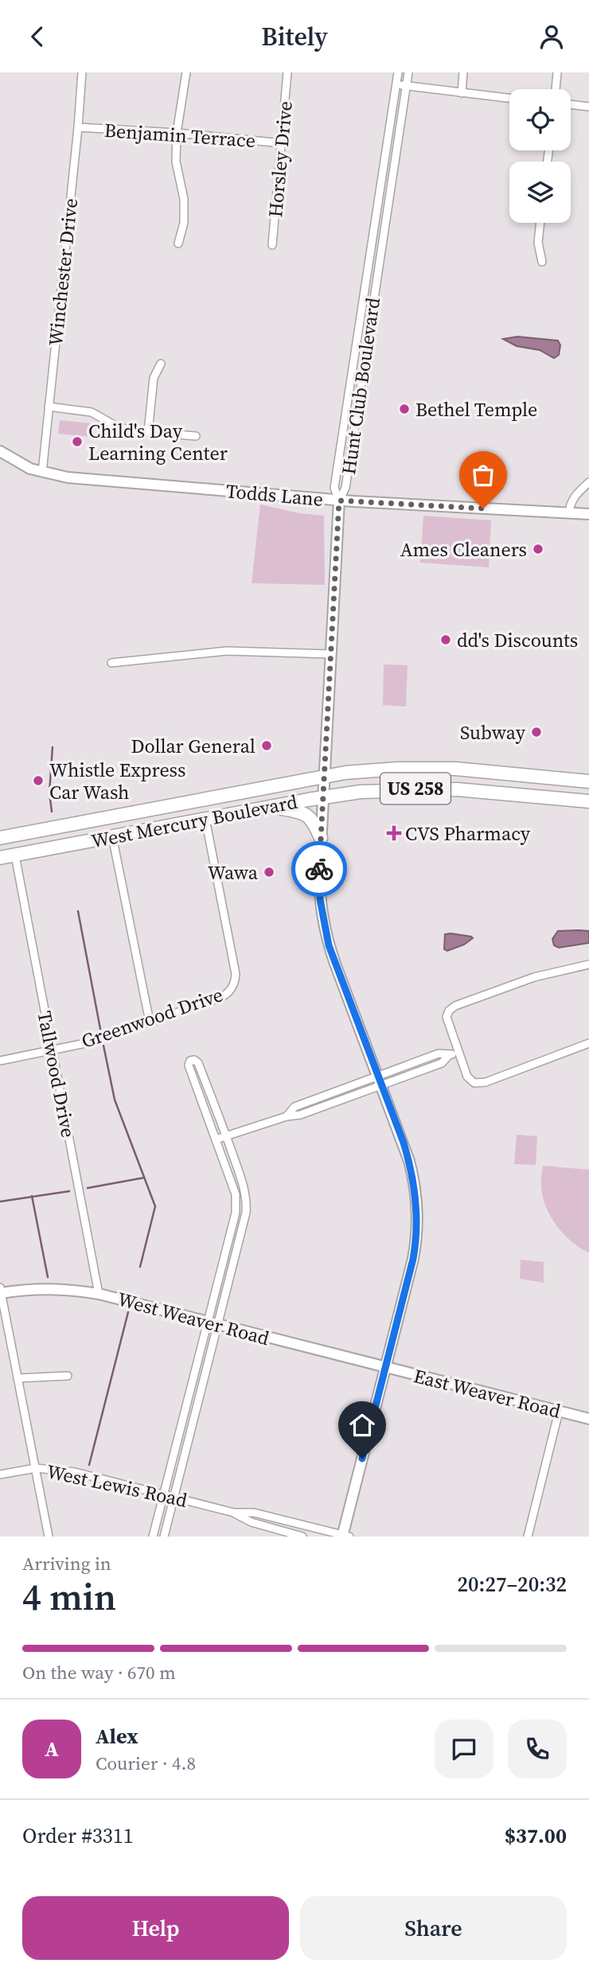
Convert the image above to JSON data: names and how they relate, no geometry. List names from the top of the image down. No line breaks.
{"streets":{"highway":["US 258","West Mercury Boulevard"],"main road":["Todds Lane","West Weaver Road","East Weaver Road"],"street":["Benjamin Terrace","Horsley Drive","Winchester Drive","Hunt Club Boulevard","Greenwood Drive","Tallwood Drive","West Lewis Road"]},"crossings":[["Benjamin Terrace","Horsley Drive"],["Benjamin Terrace","Winchester Drive"],["Winchester Drive","Todds Lane"],["Hunt Club Boulevard","Todds Lane"],["West Mercury Boulevard","Greenwood Drive"],["West Mercury Boulevard","Tallwood Drive"],["Greenwood Drive","Tallwood Drive"],["Tallwood Drive","West Weaver Road"],["West Weaver Road","East Weaver Road"]],"places":{"other":["Bethel Temple","Child's Day Learning Center","Ames Cleaners","dd's Discounts","Subway","Dollar General","Whistle Express Car Wash","Wawa"],"health":["CVS Pharmacy"]},"page":{"header":"Bitely","heading":["4 min","Arriving in","20:27–20:32"],"panel":["Alex","Courier · 4.8","Order #3311","$37.00"],"bar":"On the way · 670 m","round":"A","buttons":["Help","Share"]}}
